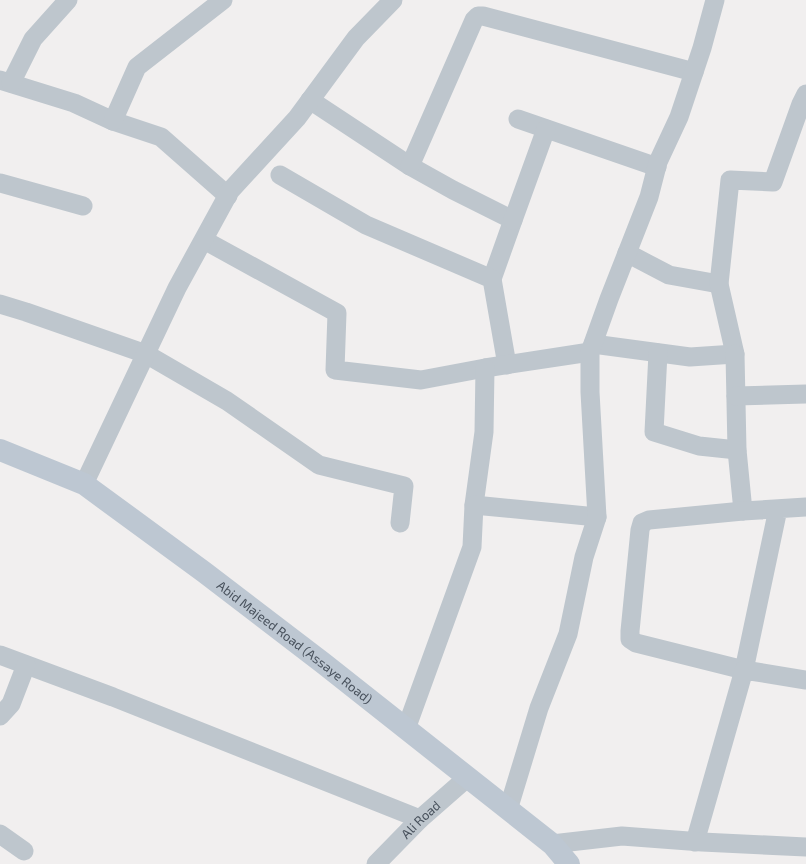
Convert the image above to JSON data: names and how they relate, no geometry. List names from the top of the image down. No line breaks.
{"streets":{"main road":["Abid Majeed Road (Assaye Road)"],"street":["Ali Road"]},"crossings":[["Abid Majeed Road (Assaye Road)","Ali Road"]]}
